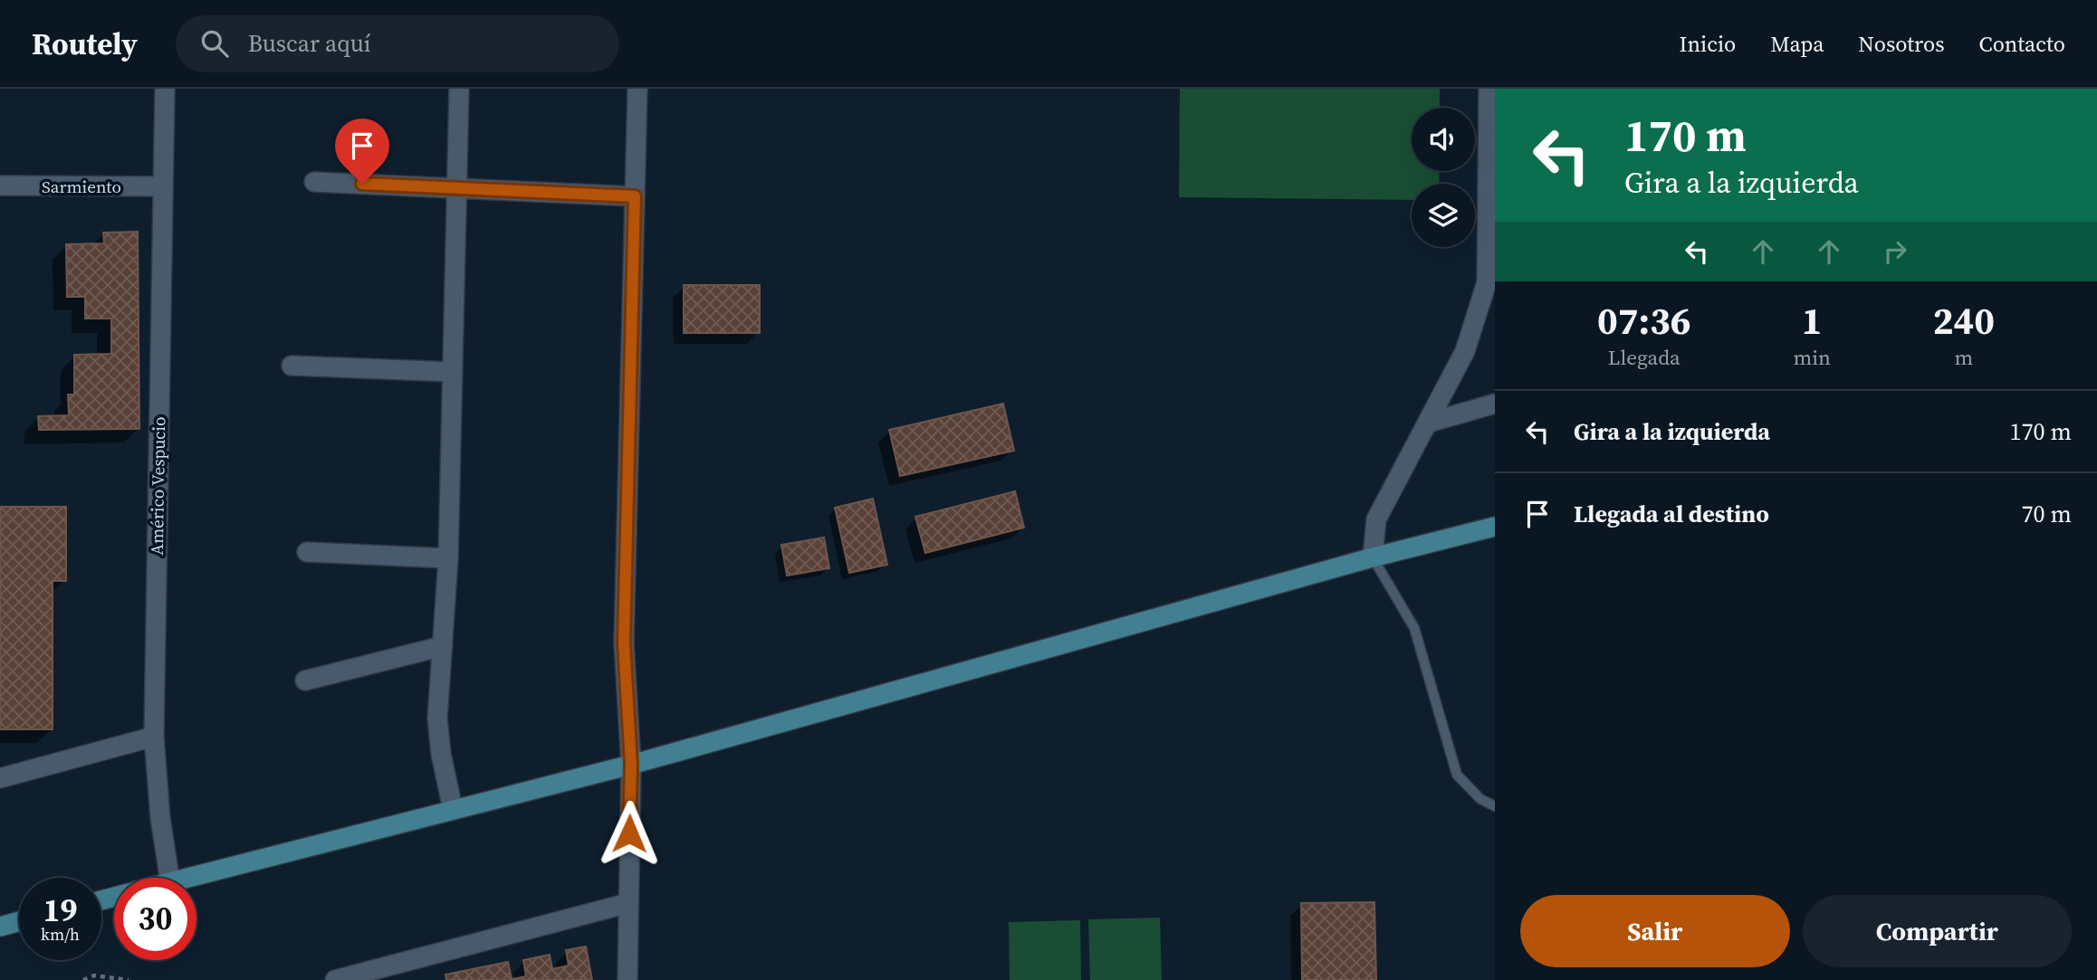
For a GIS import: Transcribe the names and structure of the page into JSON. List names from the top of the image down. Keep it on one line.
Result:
{"streets":{"street":["Sarmiento","Américo Vespucio"]},"crossings":[["Sarmiento","Américo Vespucio"]],"page":{"header":"Routely","search":"Buscar aquí","nav":["Inicio","Mapa","Nosotros","Contacto"],"turn":["170 m","Gira a la izquierda"],"eta":["07:36","Llegada","1","min","240","m"],"list":[{"name":"Gira a la izquierda","value":"170 m"},{"name":"Llegada al destino","value":"70 m"}],"speed":"19 km/h","limit":"30","buttons":["Salir","Compartir"]}}
